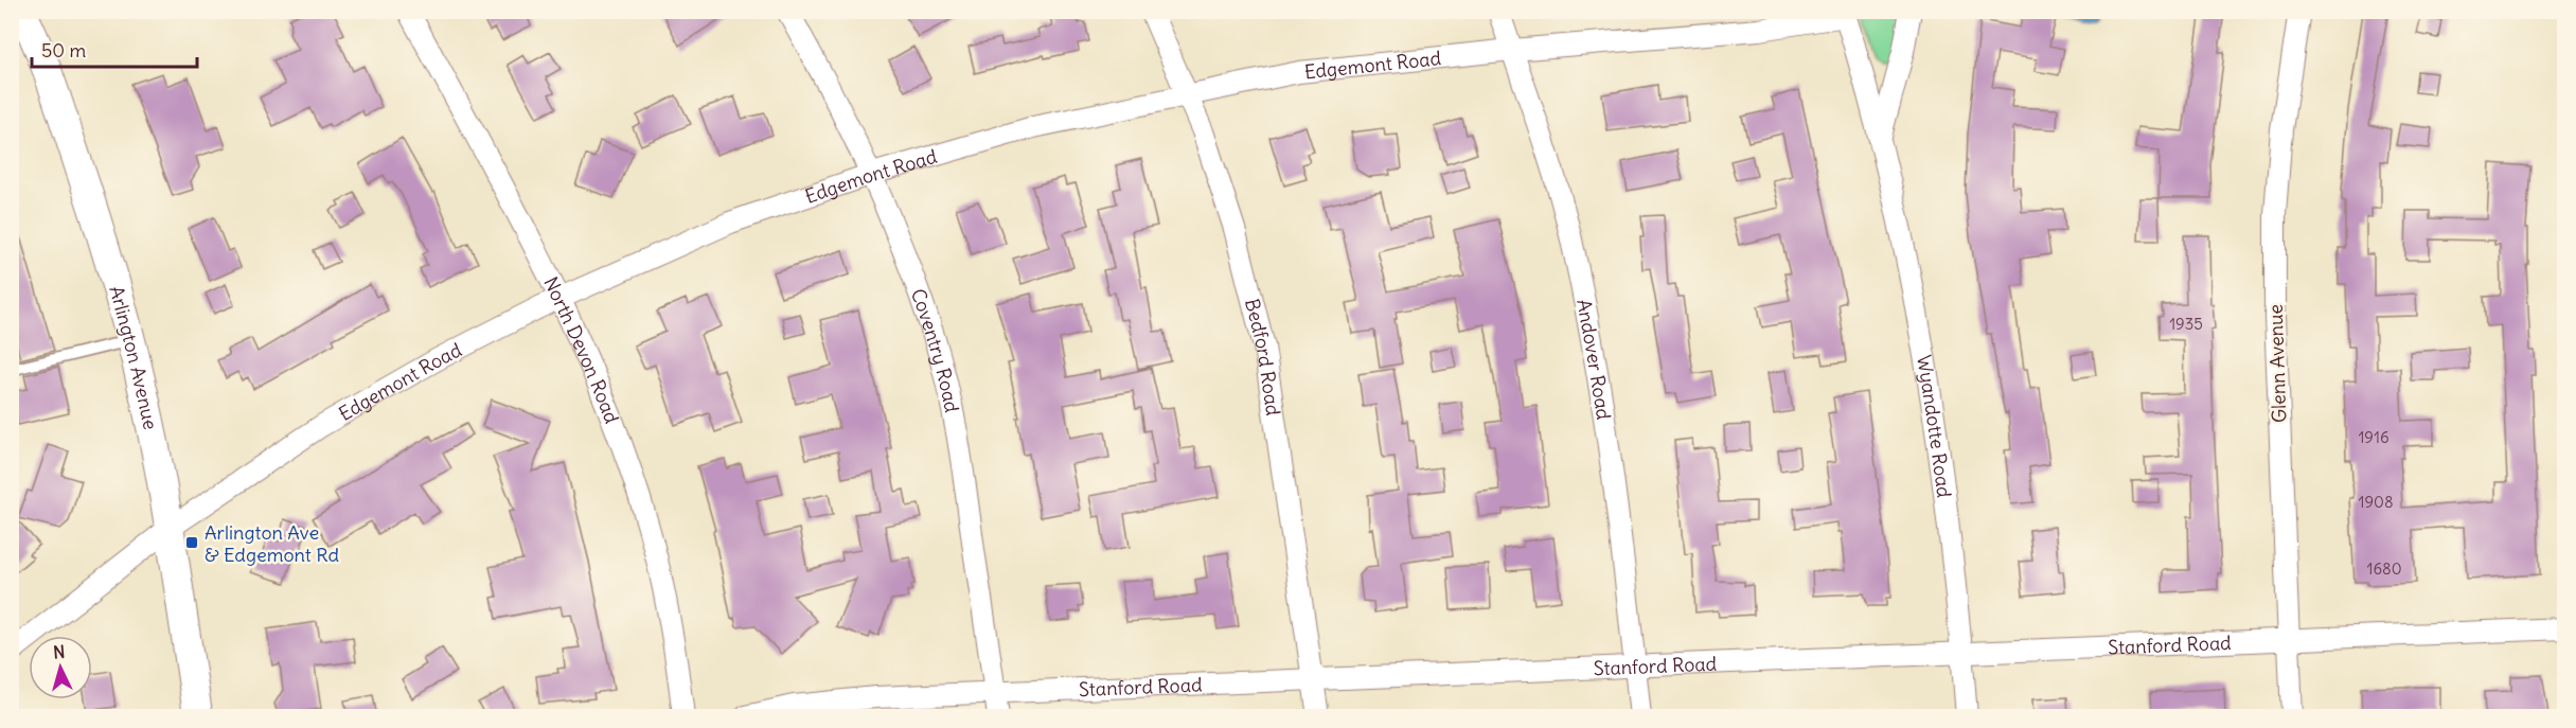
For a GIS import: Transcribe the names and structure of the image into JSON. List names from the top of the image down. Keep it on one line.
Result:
{"streets":{"street":["Edgemont Road","Coventry Road","North Devon Road","Bedford Road","Arlington Avenue","Andover Road","Glenn Avenue","Wyandotte Road","Stanford Road"]},"crossings":[["Edgemont Road","Coventry Road"],["Edgemont Road","North Devon Road"],["Edgemont Road","Bedford Road"],["Edgemont Road","Arlington Avenue"],["Edgemont Road","Andover Road"],["Edgemont Road","Wyandotte Road"],["Coventry Road","Stanford Road"],["Bedford Road","Stanford Road"],["Andover Road","Stanford Road"],["Glenn Avenue","Stanford Road"],["Wyandotte Road","Stanford Road"]],"places":{"transit":["Arlington Ave & Edgemont Rd"]},"house_numbers":["1935","1916","1908","1680"],"scale_bar":"50 m","north":"top"}
